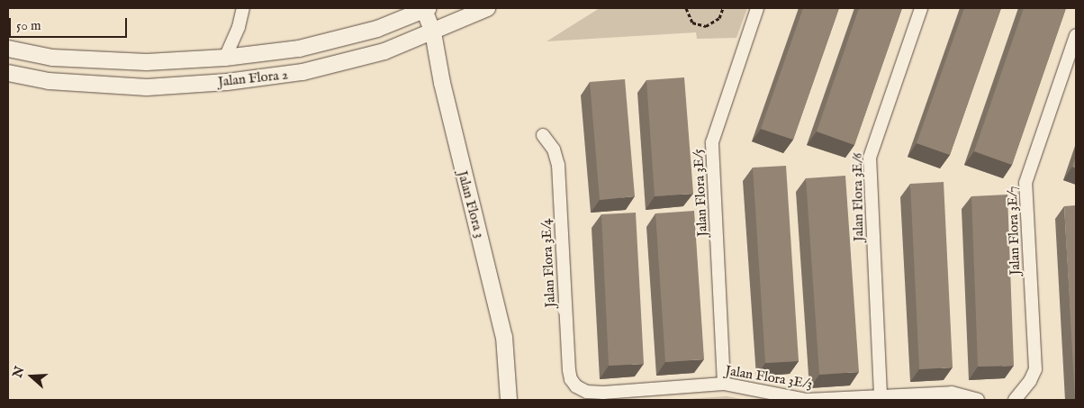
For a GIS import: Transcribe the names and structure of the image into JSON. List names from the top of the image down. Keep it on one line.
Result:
{"streets":{"street":["Jalan Flora 2","Jalan Flora 3E/5","Jalan Flora 3E/6","Jalan Flora 3","Jalan Flora 3E/7","Jalan Flora 3E/4","Jalan Flora 3E/3"]},"crossings":[["Jalan Flora 2","Jalan Flora 3"],["Jalan Flora 3E/5","Jalan Flora 3E/3"],["Jalan Flora 3E/6","Jalan Flora 3E/3"],["Jalan Flora 3E/4","Jalan Flora 3E/3"]],"scale_bar":"50 m","north":"left"}
